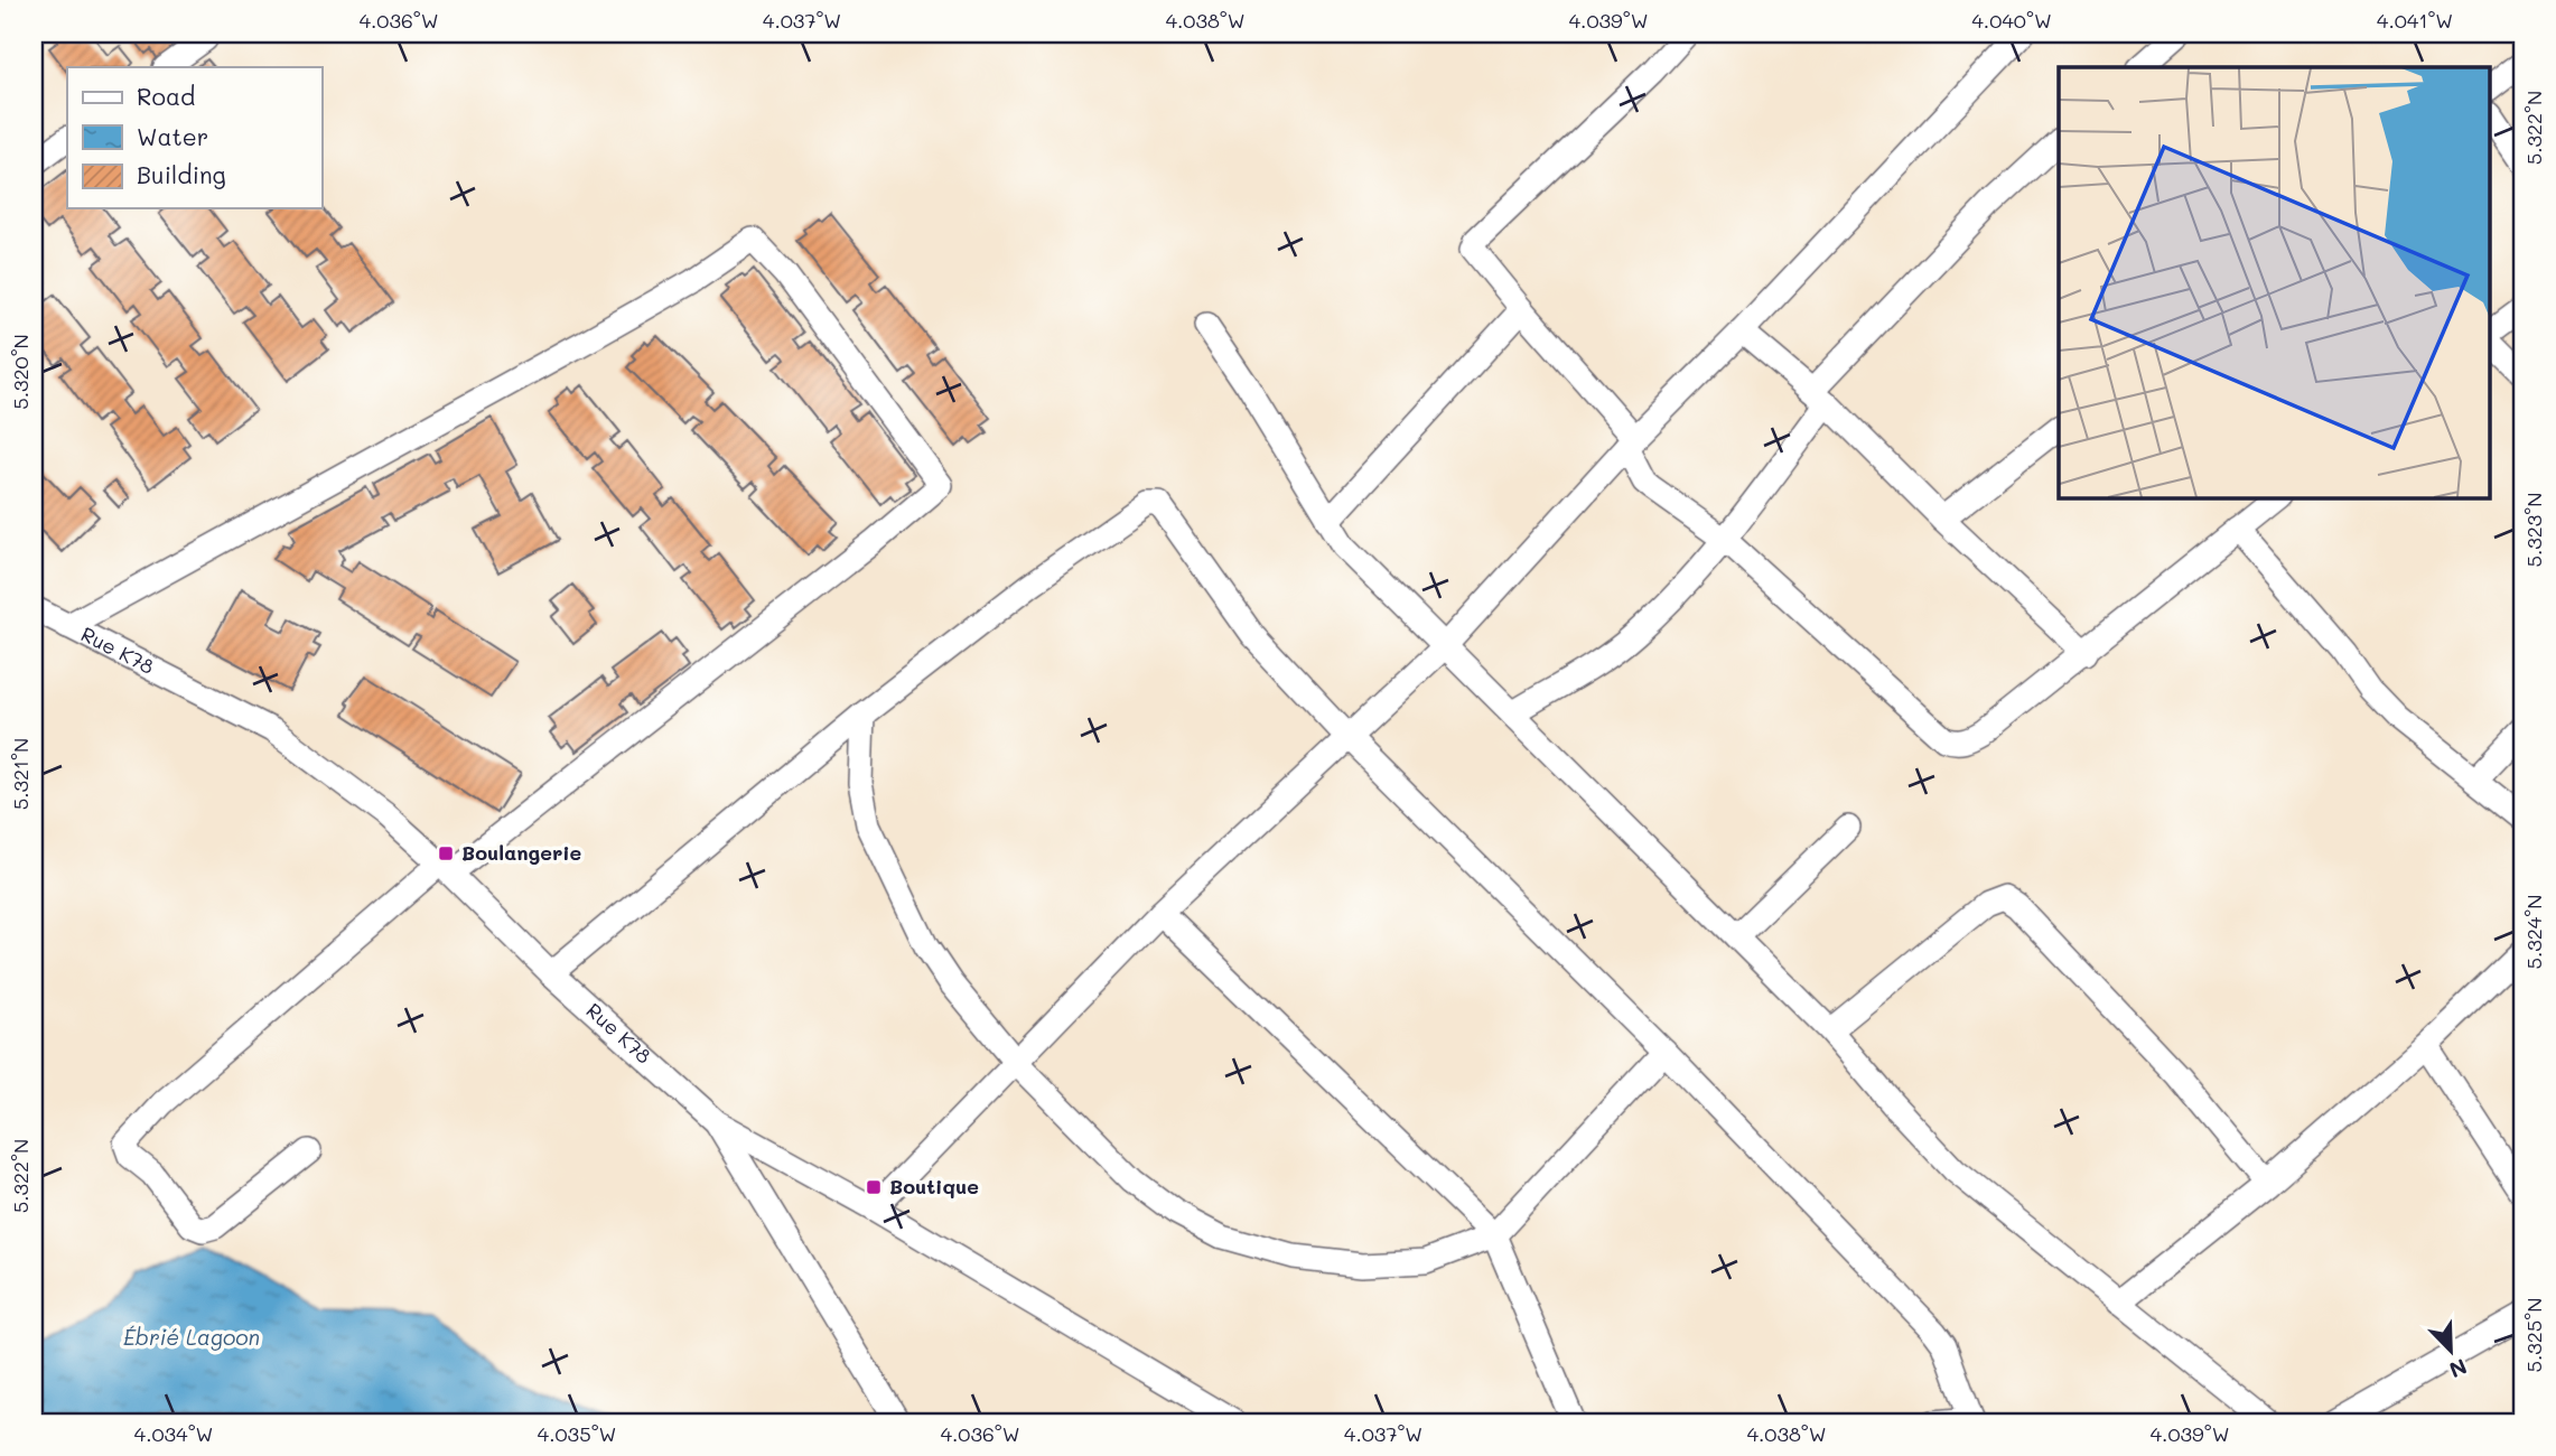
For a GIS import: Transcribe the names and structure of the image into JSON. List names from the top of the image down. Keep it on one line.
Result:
{"streets":{"street":["Rue K78"]},"water":["Ébrié Lagoon"],"places":{"transit":["Boulangerie","Boutique"]},"legend":["Road","Water","Building"],"north":"bottom right","coordinates":["4.036°W","4.037°W","4.038°W","4.039°W","4.040°W","4.041°W","5.322°N","5.320°N","5.323°N","5.321°N","5.324°N","5.325°N","4.034°W","4.035°W"]}
